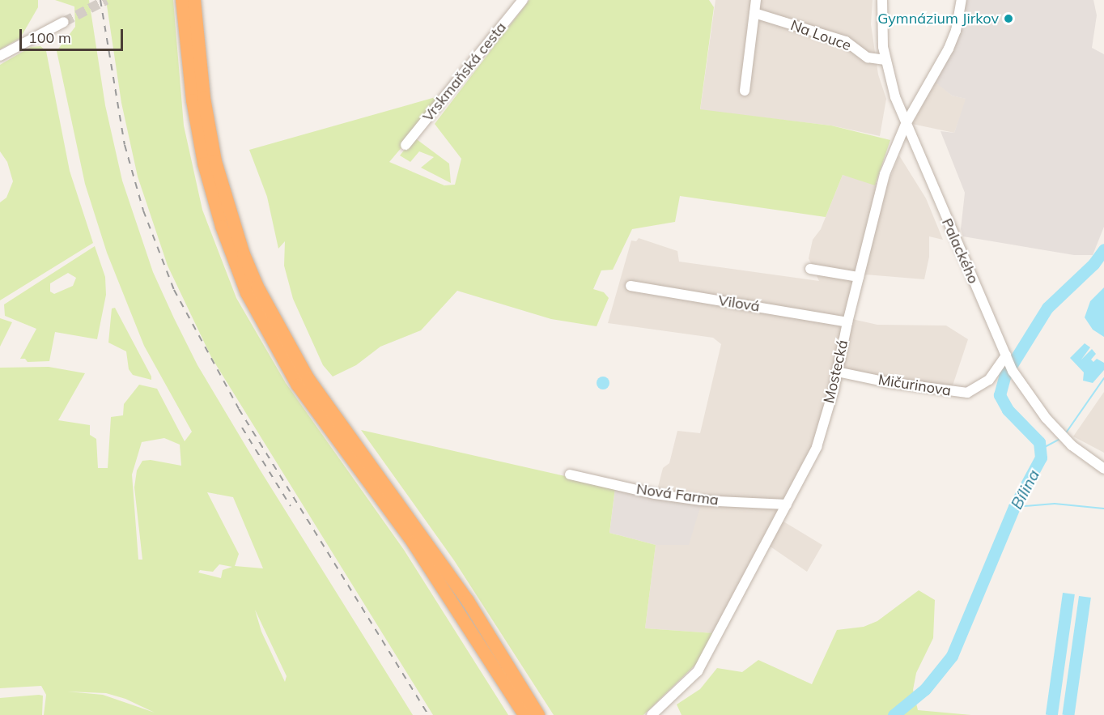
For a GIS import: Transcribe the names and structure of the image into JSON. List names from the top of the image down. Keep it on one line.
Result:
{"streets":{"street":["Na Louce","Vrskmaňská cesta","Palackého","Vilová","Mostecká","Mičurinova","Nová Farma"]},"crossings":[["Na Louce","Palackého"],["Palackého","Mostecká"],["Palackého","Mičurinova"],["Vilová","Mostecká"],["Mostecká","Mičurinova"],["Mostecká","Nová Farma"]],"water":["Bílina"],"places":["Gymnázium Jirkov"],"scale_bar":"100 m"}
